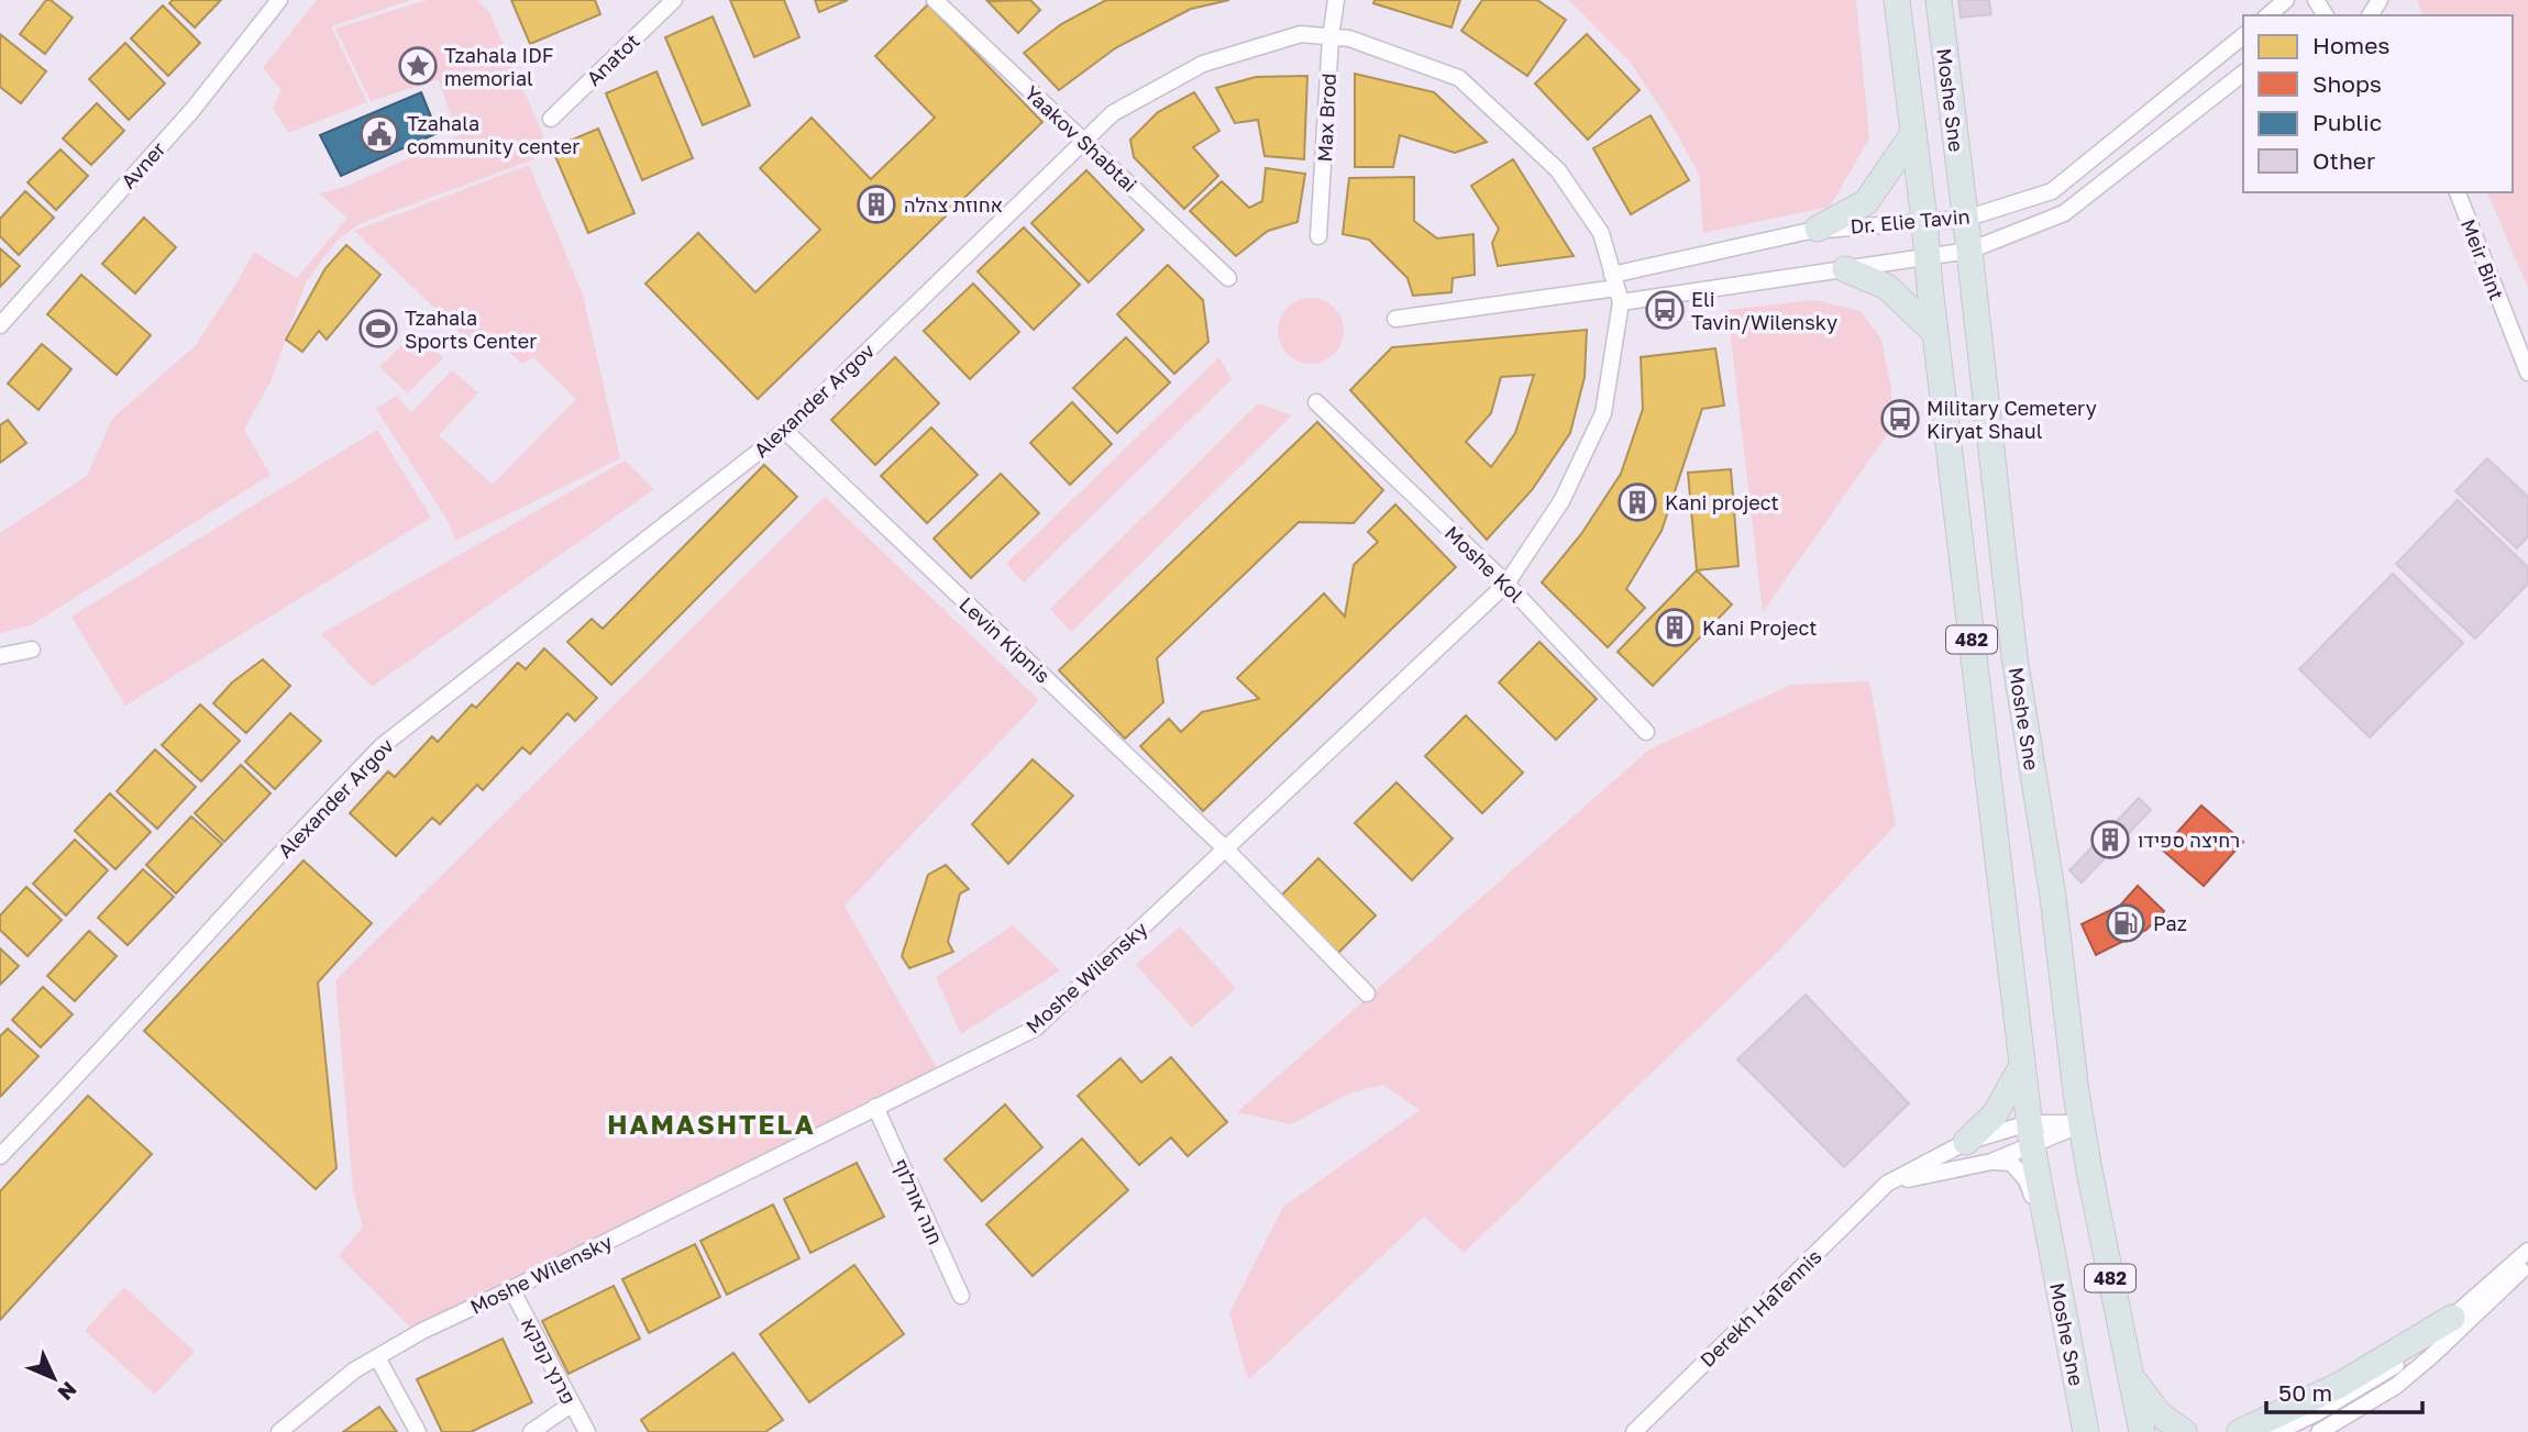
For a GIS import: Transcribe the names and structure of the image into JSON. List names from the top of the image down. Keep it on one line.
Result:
{"streets":{"main road":["Moshe Sne","482"],"street":["Anatot","Max Brod","Yaakov Shabtai","Avner","Dr. Elie Tavin","Meir Bint","Alexander Argov","Moshe Kol","Levin Kipnis","Moshe Wilensky","חנה אורלוף","Derekh HaTennis","פרנץ קפקא"]},"crossings":[["Moshe Sne","Dr. Elie Tavin"],["Moshe Sne","Derekh HaTennis"],["Max Brod","Alexander Argov"],["Yaakov Shabtai","Alexander Argov"],["Dr. Elie Tavin","Alexander Argov"],["Dr. Elie Tavin","Moshe Wilensky"],["Alexander Argov","Levin Kipnis"],["Alexander Argov","Moshe Wilensky"],["Moshe Kol","Moshe Wilensky"],["Levin Kipnis","Moshe Wilensky"],["Moshe Wilensky","חנה אורלוף"],["Moshe Wilensky","פרנץ קפקא"]],"districts":["HAMASHTELA"],"places":{"place":["Tzahala IDF memorial"],"public building":["Tzahala community center"],"building":["אחוזת צהלה","Kani project","Kani Project","רחיצה ספידו"],"bus stop":["Eli Tavin/Wilensky","Military Cemetery Kiryat Shaul"],"sports":["Tzahala Sports Center"],"fuel station":["Paz"]},"legend":["Homes","Shops","Public","Other"],"scale_bar":"50 m","north":"bottom right"}
